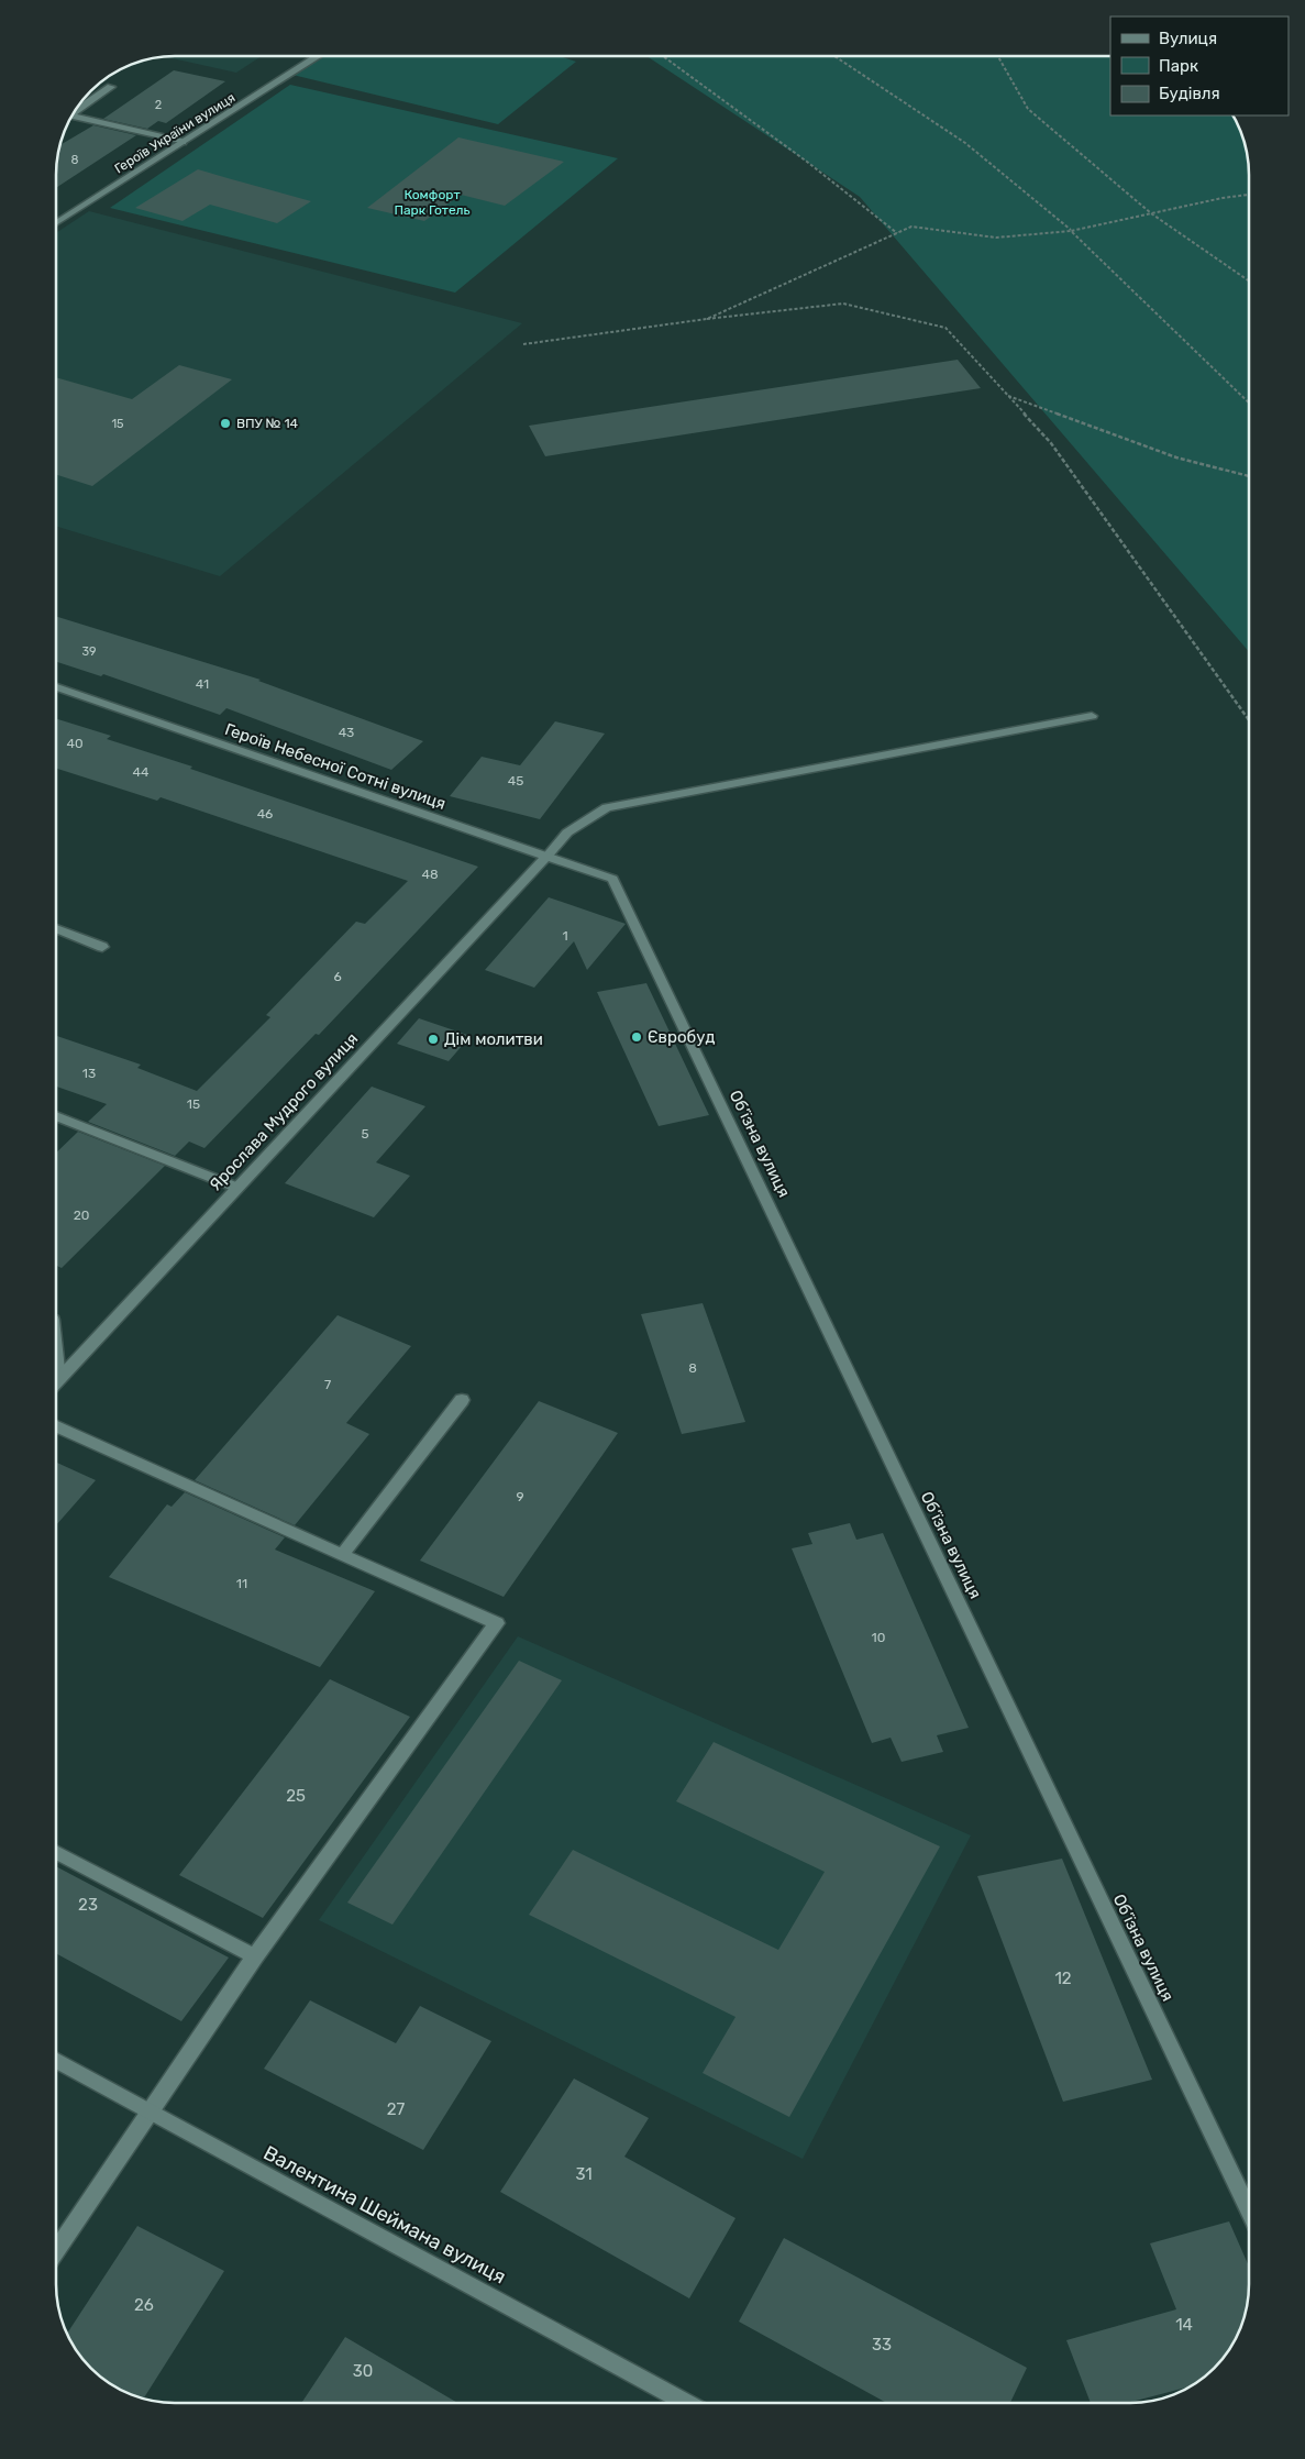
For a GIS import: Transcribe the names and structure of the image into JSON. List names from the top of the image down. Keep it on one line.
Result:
{"streets":{"street":["Героїв України вулиця","Героїв Небесної Сотні вулиця","Ярослава Мудрого вулиця","Об’їзна вулиця","Валентина Шеймана вулиця"]},"crossings":[["Героїв Небесної Сотні вулиця","Ярослава Мудрого вулиця"],["Героїв Небесної Сотні вулиця","Об’їзна вулиця"]],"parks":["Комфорт Парк Готель"],"places":["ВПУ № 14","Євробуд","Дім молитви"],"house_numbers":["2","8","15","39","41","43","40","44","45","46","48","1","6","13","15","5","20","8","7","9","11","10","25","23","12","27","31","26","14","33","30"],"legend":["Вулиця","Парк","Будівля"]}
